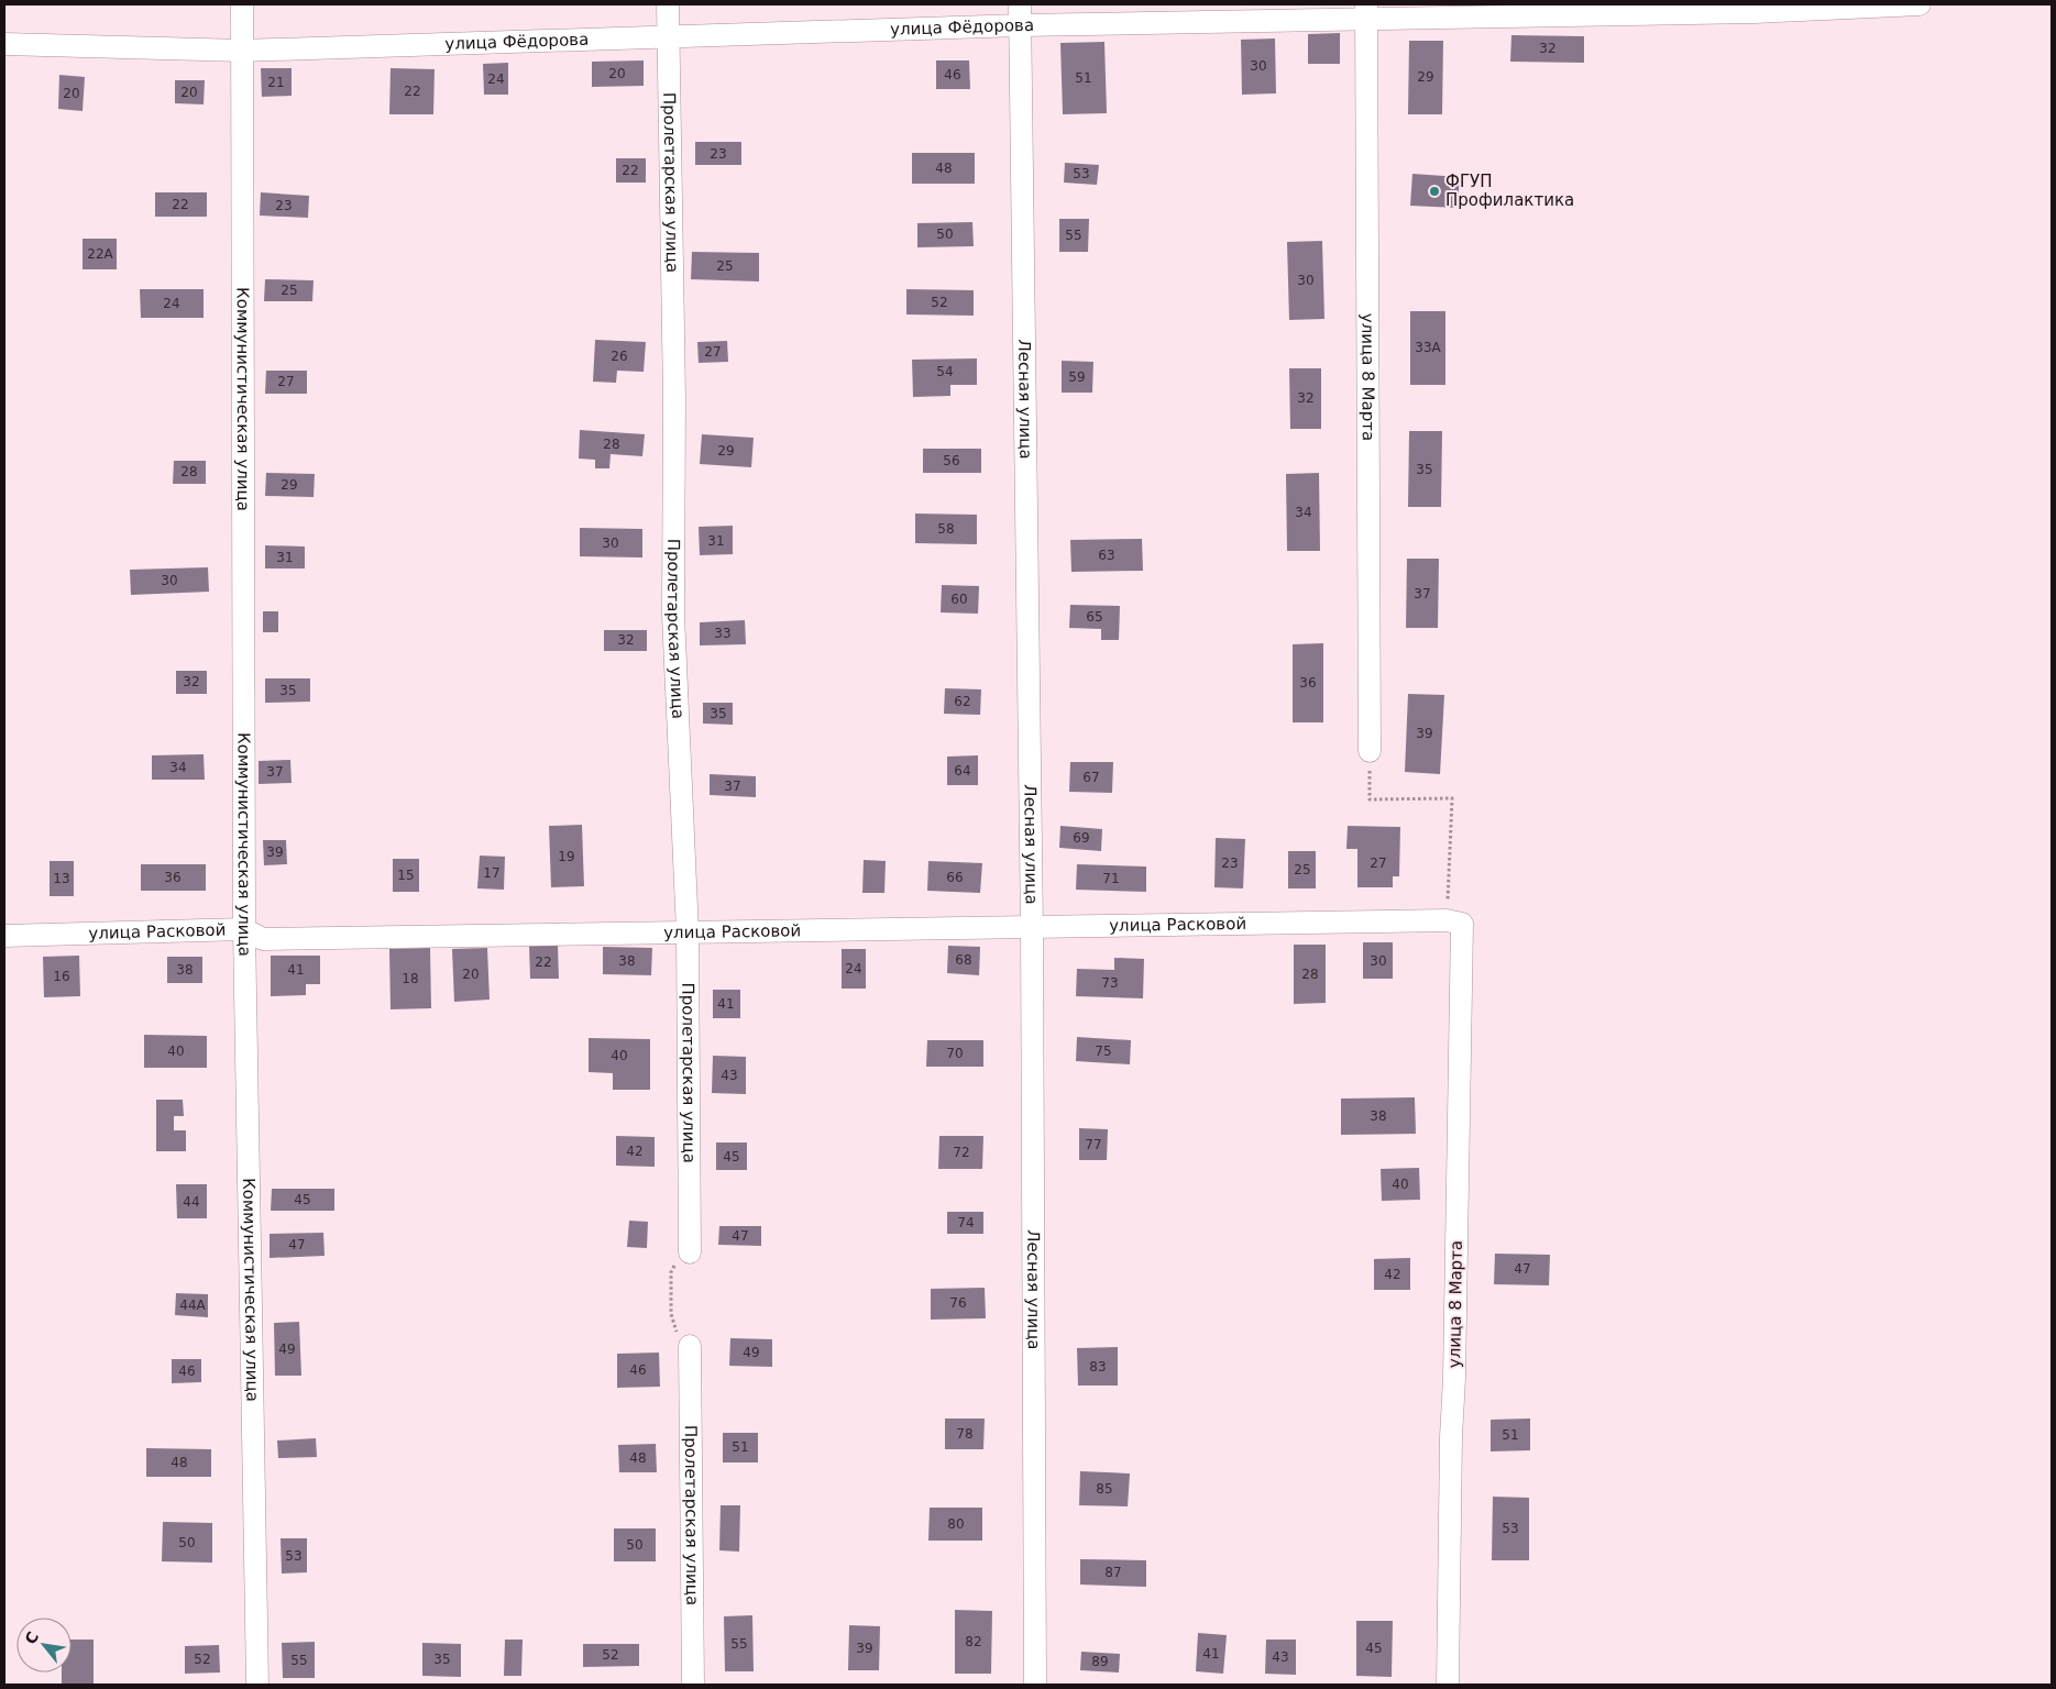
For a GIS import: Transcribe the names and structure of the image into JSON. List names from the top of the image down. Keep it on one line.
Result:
{"streets":{"street":["улица Фёдорова","Пролетарская улица","улица 8 Марта","Коммунистическая улица","Лесная улица","улица Расковой"]},"crossings":[["улица Фёдорова","Пролетарская улица"],["улица Фёдорова","улица 8 Марта"],["улица Фёдорова","Коммунистическая улица"],["улица Фёдорова","Лесная улица"],["Пролетарская улица","улица Расковой"],["улица 8 Марта","улица Расковой"],["Коммунистическая улица","улица Расковой"],["Лесная улица","улица Расковой"]],"places":["ФГУП Профилактика"],"house_numbers":["32","30","20","46","29","51","24","21","22","20","20","23","48","22","53","22","23","50","55","22А","25","30","25","52","24","33А","27","26","54","59","27","32","28","29","56","35","28","29","34","58","31","30","63","31","30","37","60","65","33","32","32","36","35","62","35","39","34","64","37","67","37","69","39","19","23","27","25","17","15","36","66","13","71","68","38","30","22","24","38","41","20","28","16","18","73","41","40","75","70","40","43","38","77","42","72","45","40","45","44","74","47","47","47","42","76","44А","49","49","83","46","46","78","51","51","48","48","85","80","53","50","50","53","87","82","55","39","45","41","52","43","52","35","55","89"],"north":"top left"}
